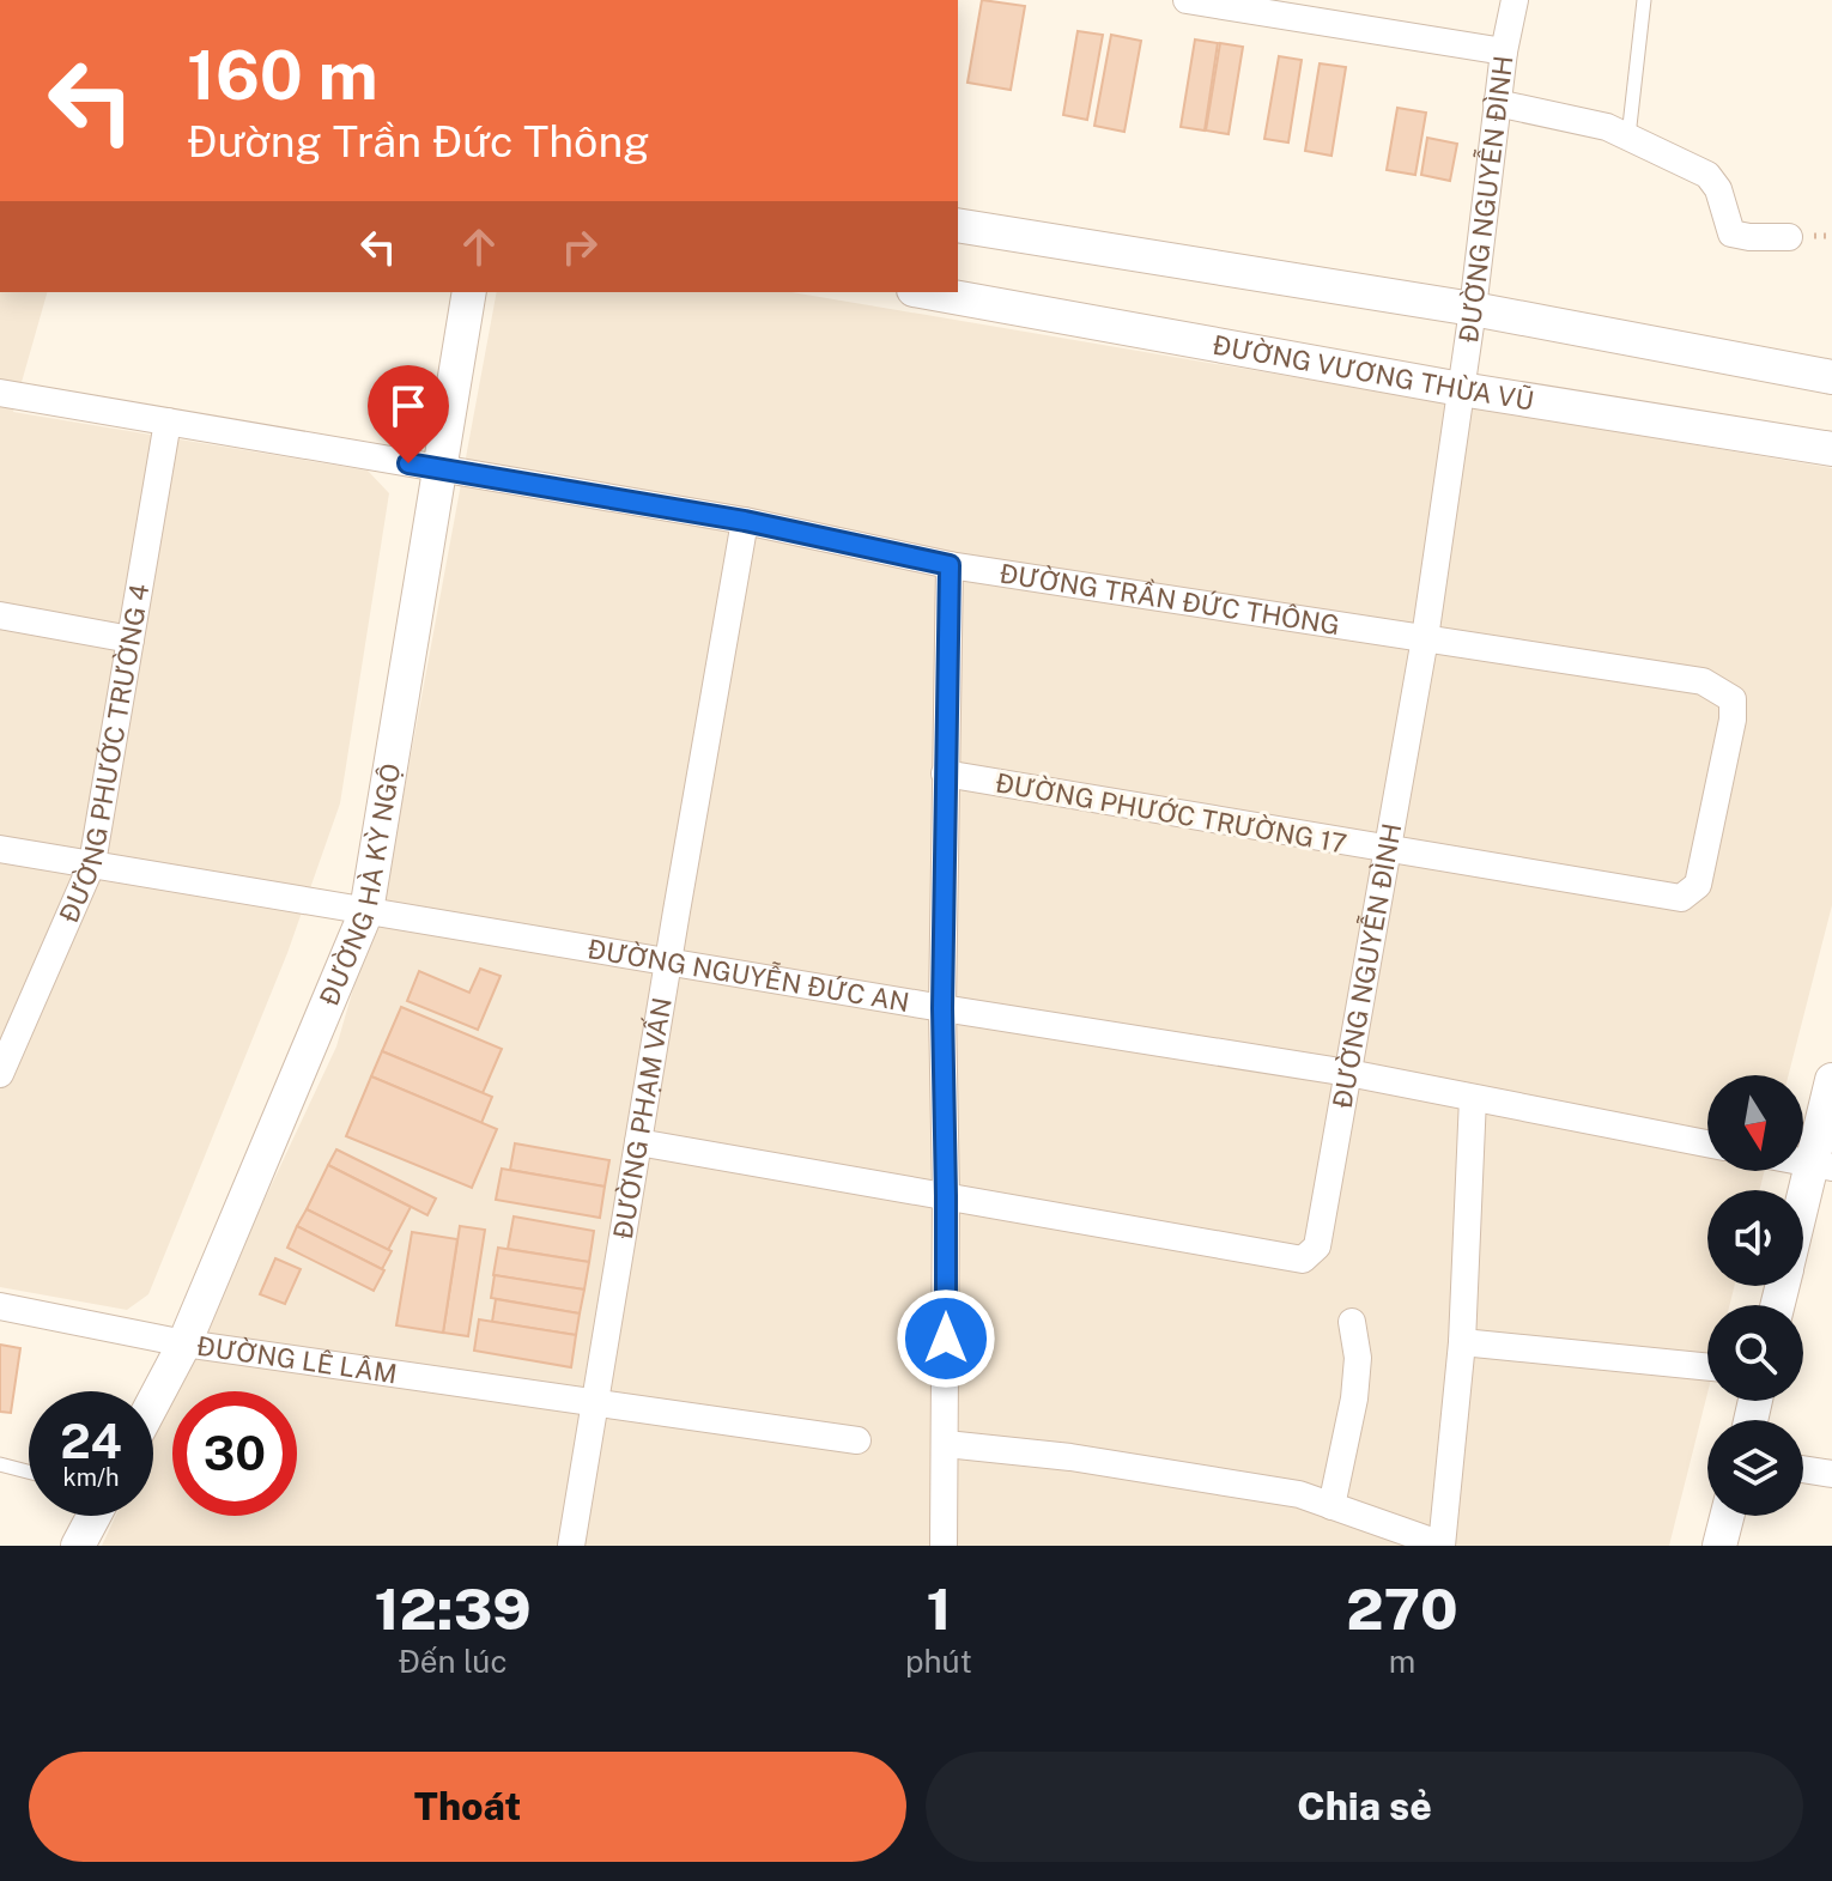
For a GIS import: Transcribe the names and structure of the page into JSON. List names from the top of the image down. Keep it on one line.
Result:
{"streets":{"street":["ĐƯỜNG NGUYỄN ĐÌNH","ĐƯỜNG VƯƠNG THỪA VŨ","ĐƯỜNG TRẦN ĐỨC THÔNG","ĐƯỜNG PHƯỚC TRƯỜNG 4","ĐƯỜNG PHƯỚC TRƯỜNG 17","ĐƯỜNG HÀ KỲ NGỘ","ĐƯỜNG NGUYỄN ĐỨC AN","ĐƯỜNG PHẠM VẤN","ĐƯỜNG LÊ LÂM"]},"crossings":[["ĐƯỜNG NGUYỄN ĐÌNH","ĐƯỜNG VƯƠNG THỪA VŨ"],["ĐƯỜNG NGUYỄN ĐÌNH","ĐƯỜNG TRẦN ĐỨC THÔNG"],["ĐƯỜNG NGUYỄN ĐÌNH","ĐƯỜNG PHƯỚC TRƯỜNG 17"],["ĐƯỜNG NGUYỄN ĐÌNH","ĐƯỜNG NGUYỄN ĐỨC AN"],["ĐƯỜNG NGUYỄN ĐÌNH","ĐƯỜNG PHẠM VẤN"],["ĐƯỜNG TRẦN ĐỨC THÔNG","ĐƯỜNG PHƯỚC TRƯỜNG 4"],["ĐƯỜNG TRẦN ĐỨC THÔNG","ĐƯỜNG PHƯỚC TRƯỜNG 17"],["ĐƯỜNG TRẦN ĐỨC THÔNG","ĐƯỜNG HÀ KỲ NGỘ"],["ĐƯỜNG TRẦN ĐỨC THÔNG","ĐƯỜNG PHẠM VẤN"],["ĐƯỜNG PHƯỚC TRƯỜNG 4","ĐƯỜNG NGUYỄN ĐỨC AN"],["ĐƯỜNG HÀ KỲ NGỘ","ĐƯỜNG NGUYỄN ĐỨC AN"],["ĐƯỜNG HÀ KỲ NGỘ","ĐƯỜNG LÊ LÂM"],["ĐƯỜNG NGUYỄN ĐỨC AN","ĐƯỜNG PHẠM VẤN"],["ĐƯỜNG PHẠM VẤN","ĐƯỜNG LÊ LÂM"]],"north":"bottom","page":{"turn":["160 m","Đường Trần Đức Thông"],"speed":"24 km/h","limit":"30","eta":["12:39","Đến lúc","1","phút","270","m"],"buttons":["Thoát","Chia sẻ"]}}
